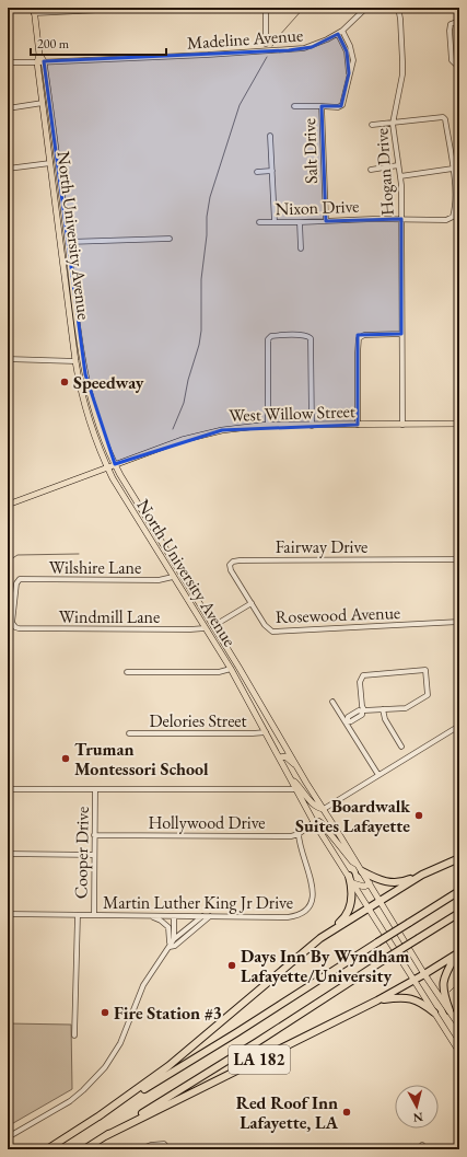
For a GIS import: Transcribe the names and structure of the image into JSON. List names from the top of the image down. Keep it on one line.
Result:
{"streets":{"highway":["LA 182"],"main road":["North University Avenue","West Willow Street"],"street":["Madeline Avenue","Salt Drive","Hogan Drive","Nixon Drive","Fairway Drive","Wilshire Lane","Rosewood Avenue","Windmill Lane","Delories Street","Hollywood Drive","Cooper Drive","Martin Luther King Jr Drive"]},"crossings":[["Madeline Avenue","North University Avenue"],["Salt Drive","Nixon Drive"],["Hogan Drive","Nixon Drive"],["Hogan Drive","West Willow Street"],["North University Avenue","West Willow Street"],["North University Avenue","Wilshire Lane"],["North University Avenue","Rosewood Avenue"],["North University Avenue","Windmill Lane"],["North University Avenue","Delories Street"],["North University Avenue","LA 182"],["Fairway Drive","Rosewood Avenue"],["Wilshire Lane","Windmill Lane"],["Hollywood Drive","Cooper Drive"],["Hollywood Drive","Martin Luther King Jr Drive"],["Cooper Drive","Martin Luther King Jr Drive"]],"places":["Speedway","Truman Montessori School","Boardwalk Suites Lafayette","Days Inn By Wyndham Lafayette/University","Fire Station #3","Red Roof Inn Lafayette, LA"],"scale_bar":"200 m","north":"bottom"}
